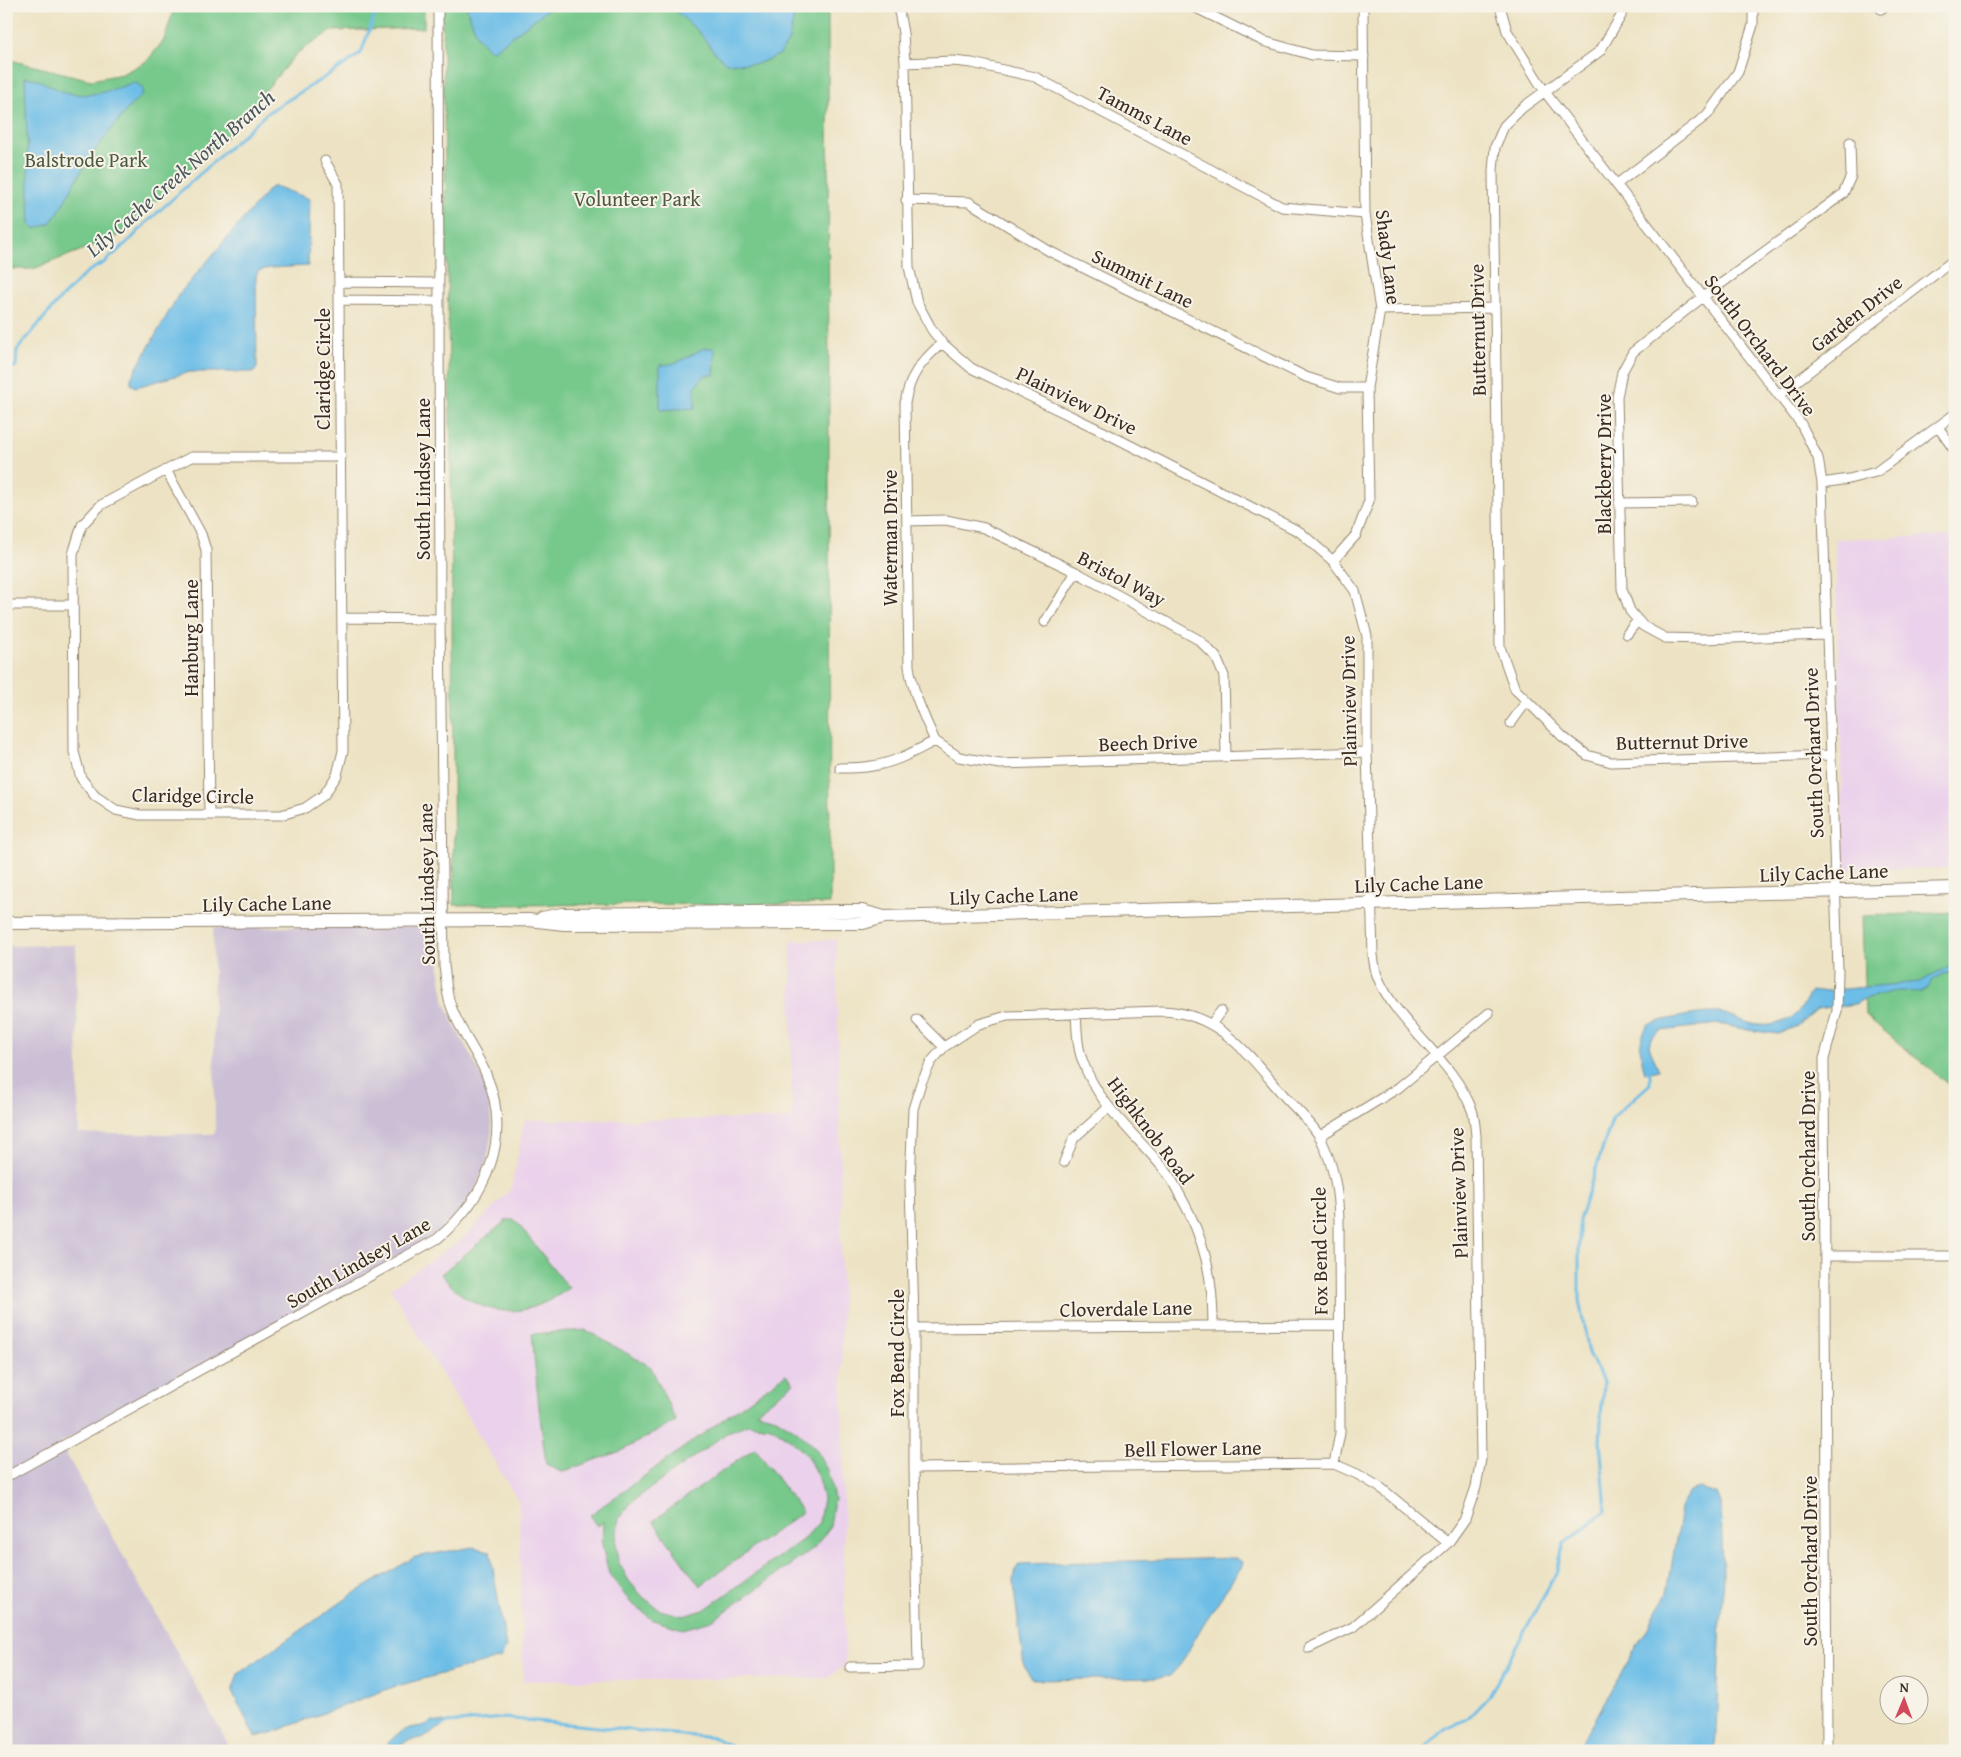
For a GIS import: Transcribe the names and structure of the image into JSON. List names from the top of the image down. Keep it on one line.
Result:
{"streets":{"street":["Tamms Lane","Shady Lane","Summit Lane","Garden Drive","Butternut Drive","South Orchard Drive","Claridge Circle","Plainview Drive","Blackberry Drive","South Lindsey Lane","Waterman Drive","Bristol Way","Hanburg Lane","Beech Drive","Lily Cache Lane","Highknob Road","Fox Bend Circle","Cloverdale Lane","Bell Flower Lane"]},"crossings":[["Tamms Lane","Shady Lane"],["Tamms Lane","Plainview Drive"],["Shady Lane","Summit Lane"],["Shady Lane","Plainview Drive"],["Summit Lane","Plainview Drive"],["Garden Drive","South Orchard Drive"],["Butternut Drive","South Orchard Drive"],["South Orchard Drive","Blackberry Drive"],["South Orchard Drive","Lily Cache Lane"],["Claridge Circle","Hanburg Lane"],["Plainview Drive","Waterman Drive"],["Plainview Drive","Beech Drive"],["Plainview Drive","Lily Cache Lane"],["Plainview Drive","Bell Flower Lane"],["South Lindsey Lane","Lily Cache Lane"],["Waterman Drive","Bristol Way"],["Waterman Drive","Beech Drive"],["Bristol Way","Beech Drive"],["Highknob Road","Fox Bend Circle"],["Highknob Road","Cloverdale Lane"],["Fox Bend Circle","Cloverdale Lane"],["Fox Bend Circle","Bell Flower Lane"]],"water":["Lily Cache Creek North Branch"],"parks":["Balstrode Park","Volunteer Park"],"north":"top"}
